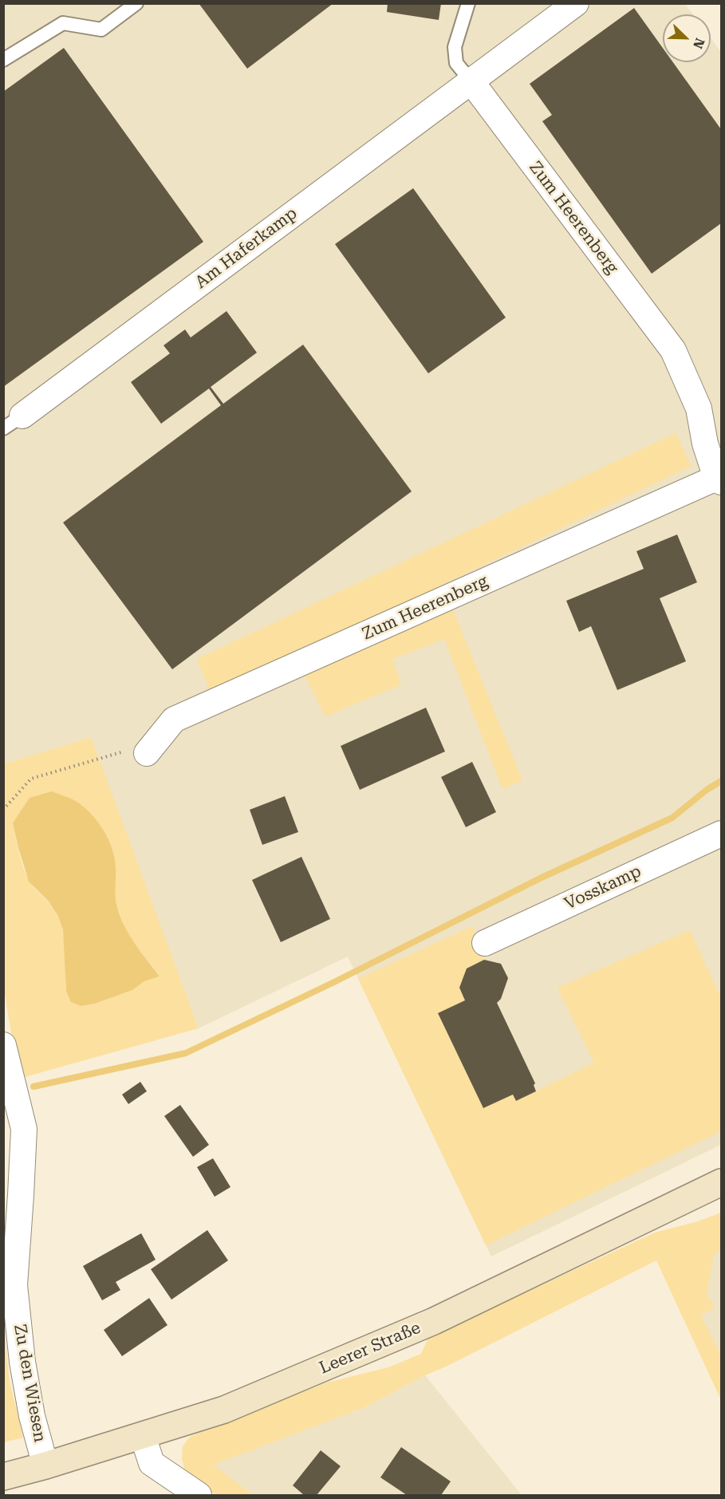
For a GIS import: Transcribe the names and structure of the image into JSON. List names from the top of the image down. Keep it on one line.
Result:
{"streets":{"main road":["Leerer Straße"],"street":["Zum Heerenberg","Am Haferkamp","Vosskamp","Zu den Wiesen"]},"crossings":[["Zum Heerenberg","Am Haferkamp"],["Leerer Straße","Zu den Wiesen"]],"north":"bottom right"}
